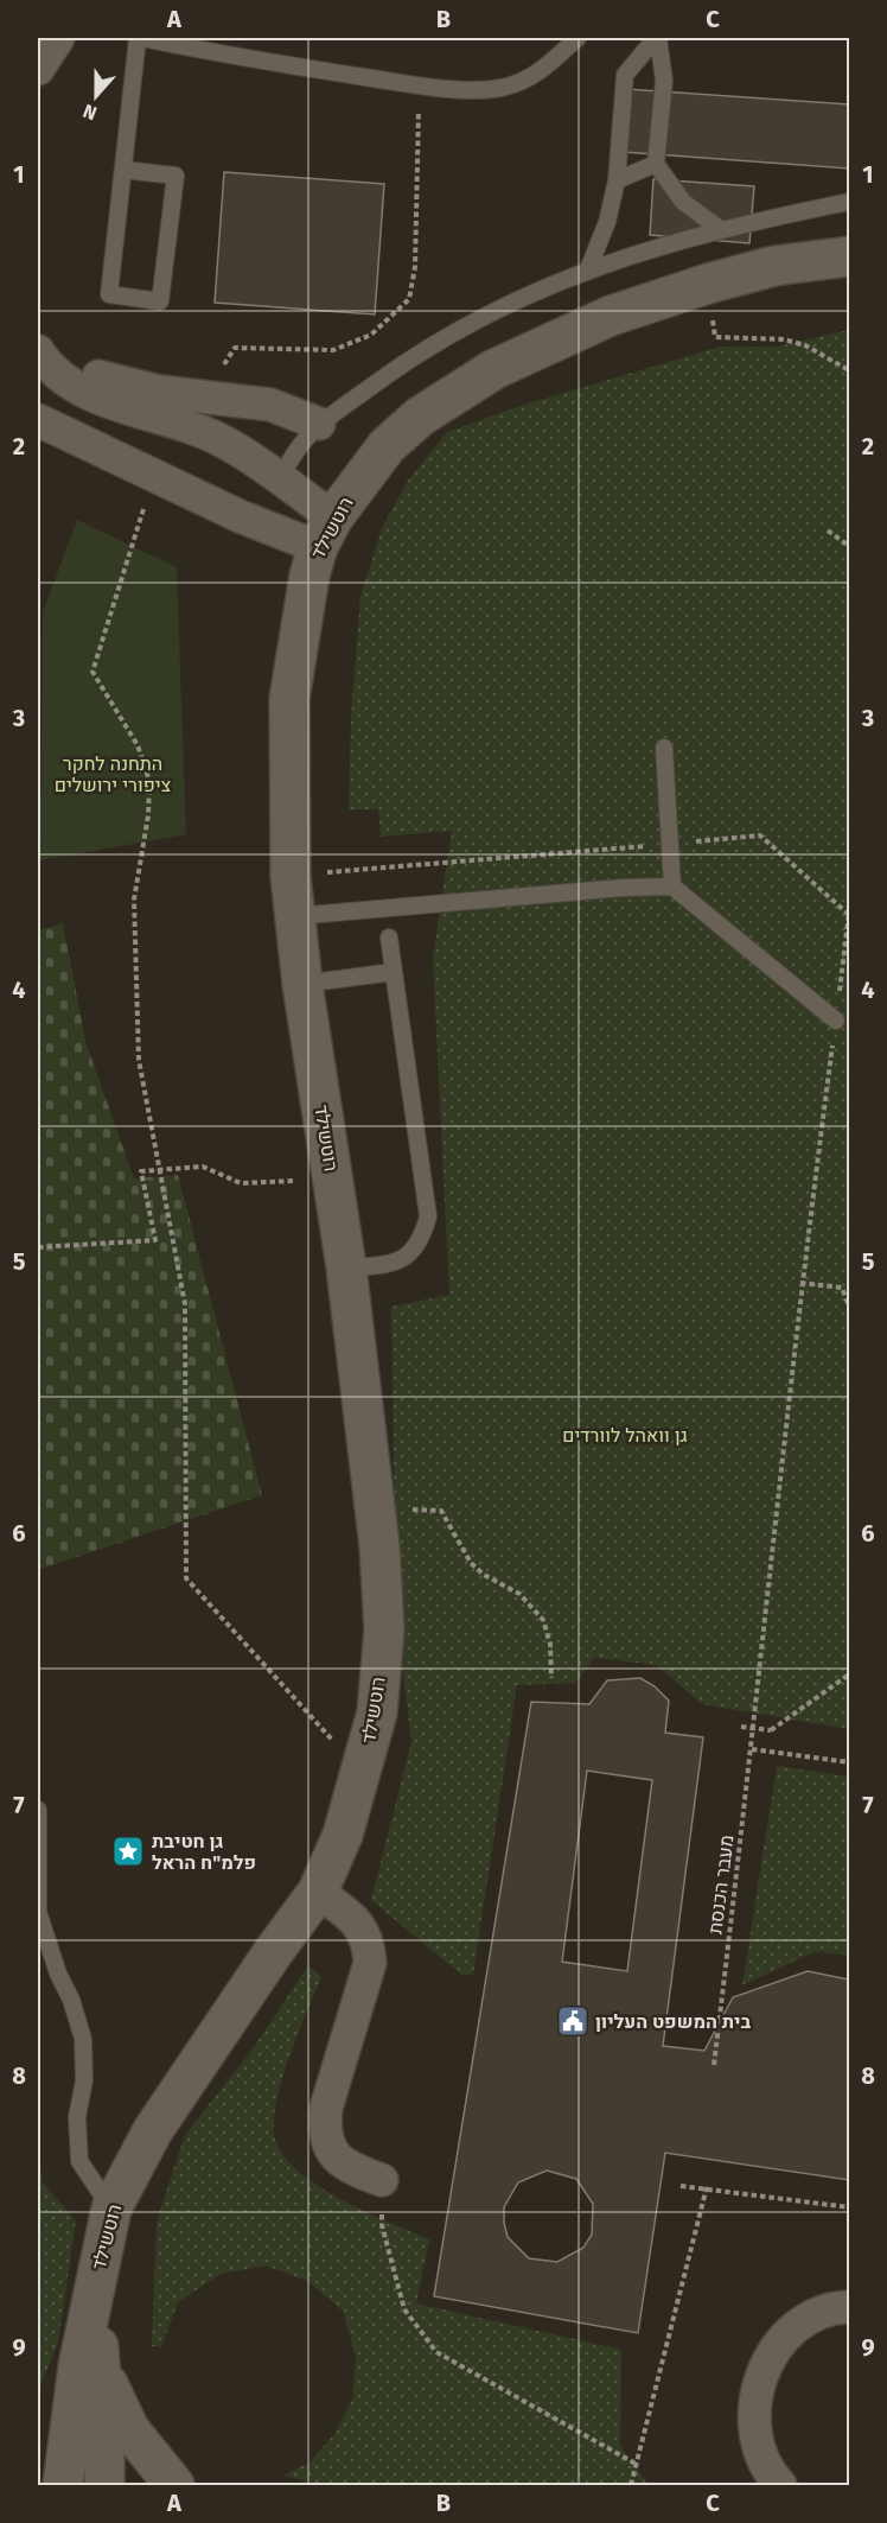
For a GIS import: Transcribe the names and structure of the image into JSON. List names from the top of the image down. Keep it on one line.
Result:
{"streets":{"street":["רוטשילד"],"path":["מעבר הכנסת"]},"parks":["התחנה לחקר ציפורי ירושלים","גן וואהל לוורדים"],"places":{"place":["גן חטיבת פלמ\"ח הראל"],"public building":["בית המשפט העליון"]},"north":"bottom","grid":{"columns":["A","B","C"],"rows":["1","2","3","4","5","6","7","8","9"]}}
